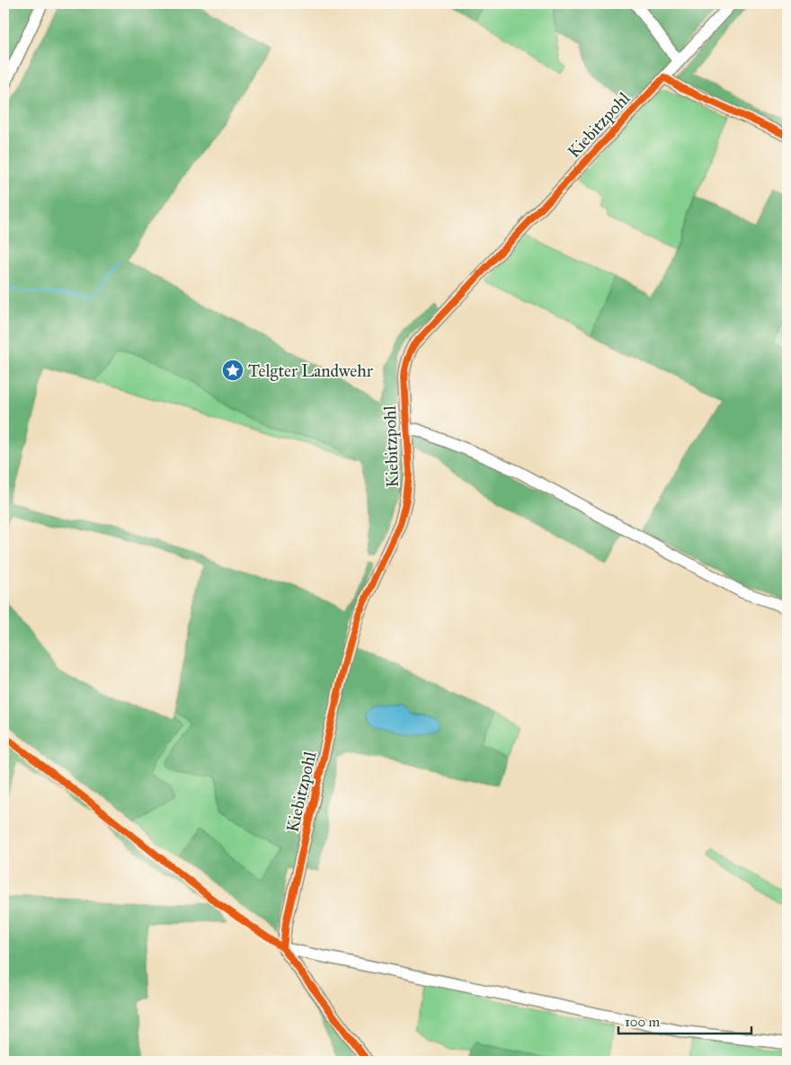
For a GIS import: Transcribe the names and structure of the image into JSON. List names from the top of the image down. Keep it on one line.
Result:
{"streets":{"street":["Kiebitzpohl"]},"places":{"place":["Telgter Landwehr"]},"scale_bar":"100 m"}
